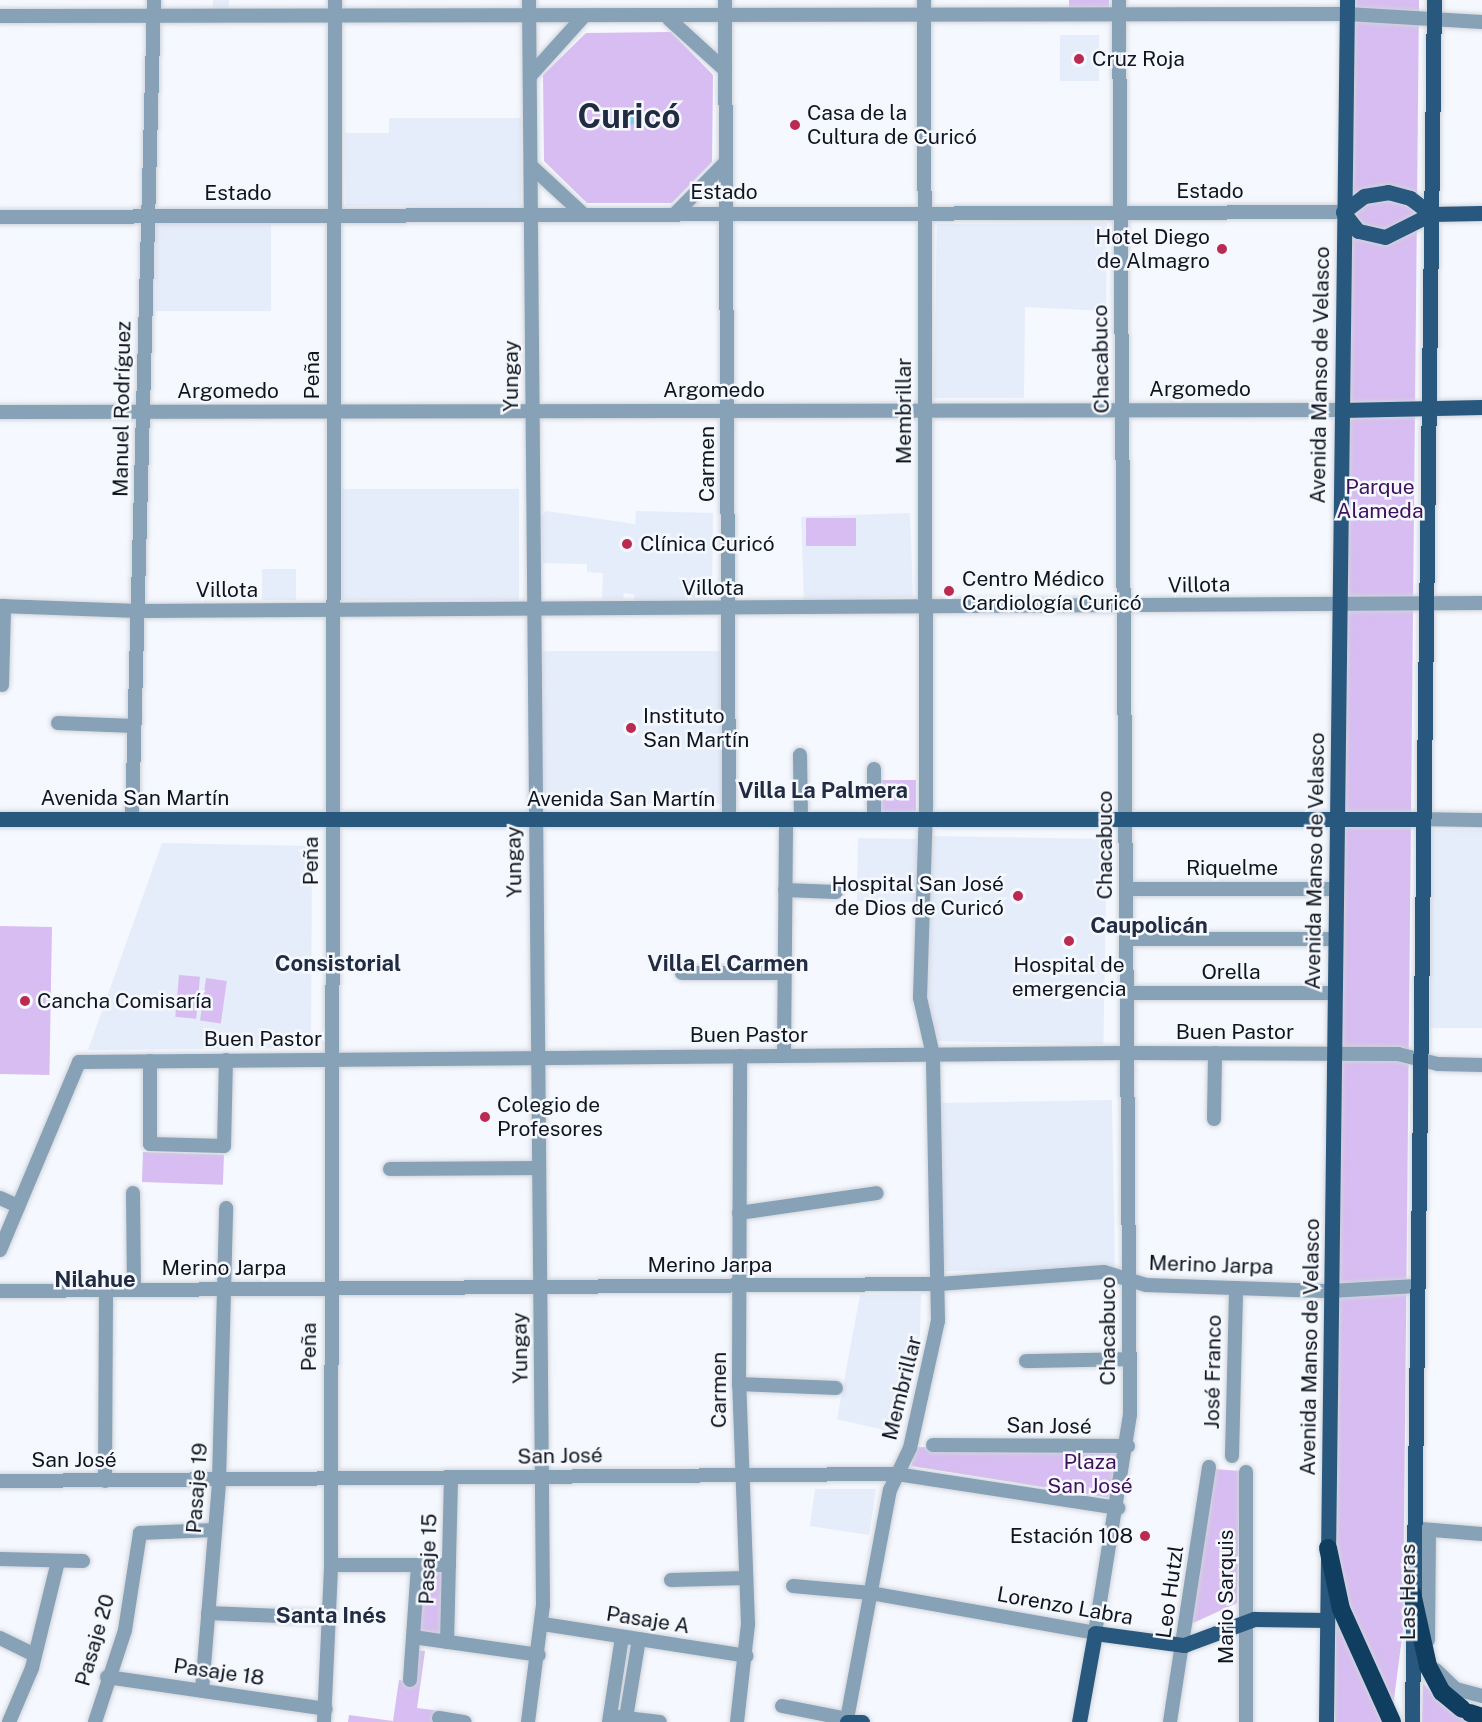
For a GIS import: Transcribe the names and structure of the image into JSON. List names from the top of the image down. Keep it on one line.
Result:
{"streets":{"main road":["Chacabuco","Avenida Manso de Velasco","Argomedo","Avenida San Martín","Lorenzo Labra"],"street":["Estado","Peña","Yungay","Manuel Rodríguez","Membrillar","Carmen","Villota","Riquelme","Orella","Buen Pastor","Merino Jarpa","José Franco","San José","Pasaje 19","Pasaje 15","Leo Hutzl","Las Heras","Mario Sarquis","Pasaje A","Pasaje 20","Pasaje 18"]},"crossings":[["Estado","Chacabuco"],["Estado","Peña"],["Estado","Avenida Manso de Velasco"],["Estado","Yungay"],["Estado","Manuel Rodríguez"],["Estado","Membrillar"],["Estado","Carmen"],["Chacabuco","Argomedo"],["Chacabuco","Villota"],["Chacabuco","Avenida San Martín"],["Chacabuco","Riquelme"],["Chacabuco","Orella"],["Chacabuco","Buen Pastor"],["Chacabuco","Merino Jarpa"],["Chacabuco","San José"],["Chacabuco","Lorenzo Labra"],["Peña","Argomedo"],["Peña","Villota"],["Peña","Avenida San Martín"],["Peña","Buen Pastor"],["Peña","Merino Jarpa"],["Peña","San José"],["Peña","Pasaje 18"],["Avenida Manso de Velasco","Argomedo"],["Avenida Manso de Velasco","Villota"],["Avenida Manso de Velasco","Avenida San Martín"],["Avenida Manso de Velasco","Riquelme"],["Avenida Manso de Velasco","Orella"],["Avenida Manso de Velasco","Buen Pastor"],["Avenida Manso de Velasco","Merino Jarpa"],["Avenida Manso de Velasco","Lorenzo Labra"],["Yungay","Argomedo"],["Yungay","Carmen"],["Yungay","Villota"],["Yungay","Avenida San Martín"],["Yungay","Buen Pastor"],["Yungay","Merino Jarpa"],["Yungay","San José"],["Yungay","Pasaje A"],["Argomedo","Manuel Rodríguez"],["Argomedo","Membrillar"],["Argomedo","Carmen"],["Manuel Rodríguez","Villota"],["Manuel Rodríguez","Avenida San Martín"],["Membrillar","Villota"],["Membrillar","Avenida San Martín"],["Membrillar","Buen Pastor"],["Membrillar","Merino Jarpa"],["Membrillar","San José"],["Membrillar","Lorenzo Labra"],["Carmen","Villota"],["Carmen","Avenida San Martín"],["Carmen","Buen Pastor"],["Carmen","Merino Jarpa"],["Carmen","San José"],["Carmen","Pasaje A"],["Merino Jarpa","José Franco"],["Merino Jarpa","Pasaje 19"],["San José","Pasaje 19"],["San José","Pasaje 15"],["Pasaje 19","Pasaje 20"],["Pasaje 19","Pasaje 18"],["Leo Hutzl","Lorenzo Labra"],["Mario Sarquis","Lorenzo Labra"],["Pasaje 20","Pasaje 18"]],"districts":["Curicó","Villa La Palmera","Caupolicán","Consistorial","Villa El Carmen","Nilahue","Santa Inés"],"parks":["Parque Alameda","Plaza San José"],"places":["Cruz Roja","Casa de la Cultura de Curicó","Hotel Diego de Almagro","Clínica Curicó","Centro Médico Cardiología Curicó","Instituto San Martín","Hospital San José de Dios de Curicó","Hospital de emergencia","Cancha Comisaría","Colegio de Profesores","Estación 108"]}
